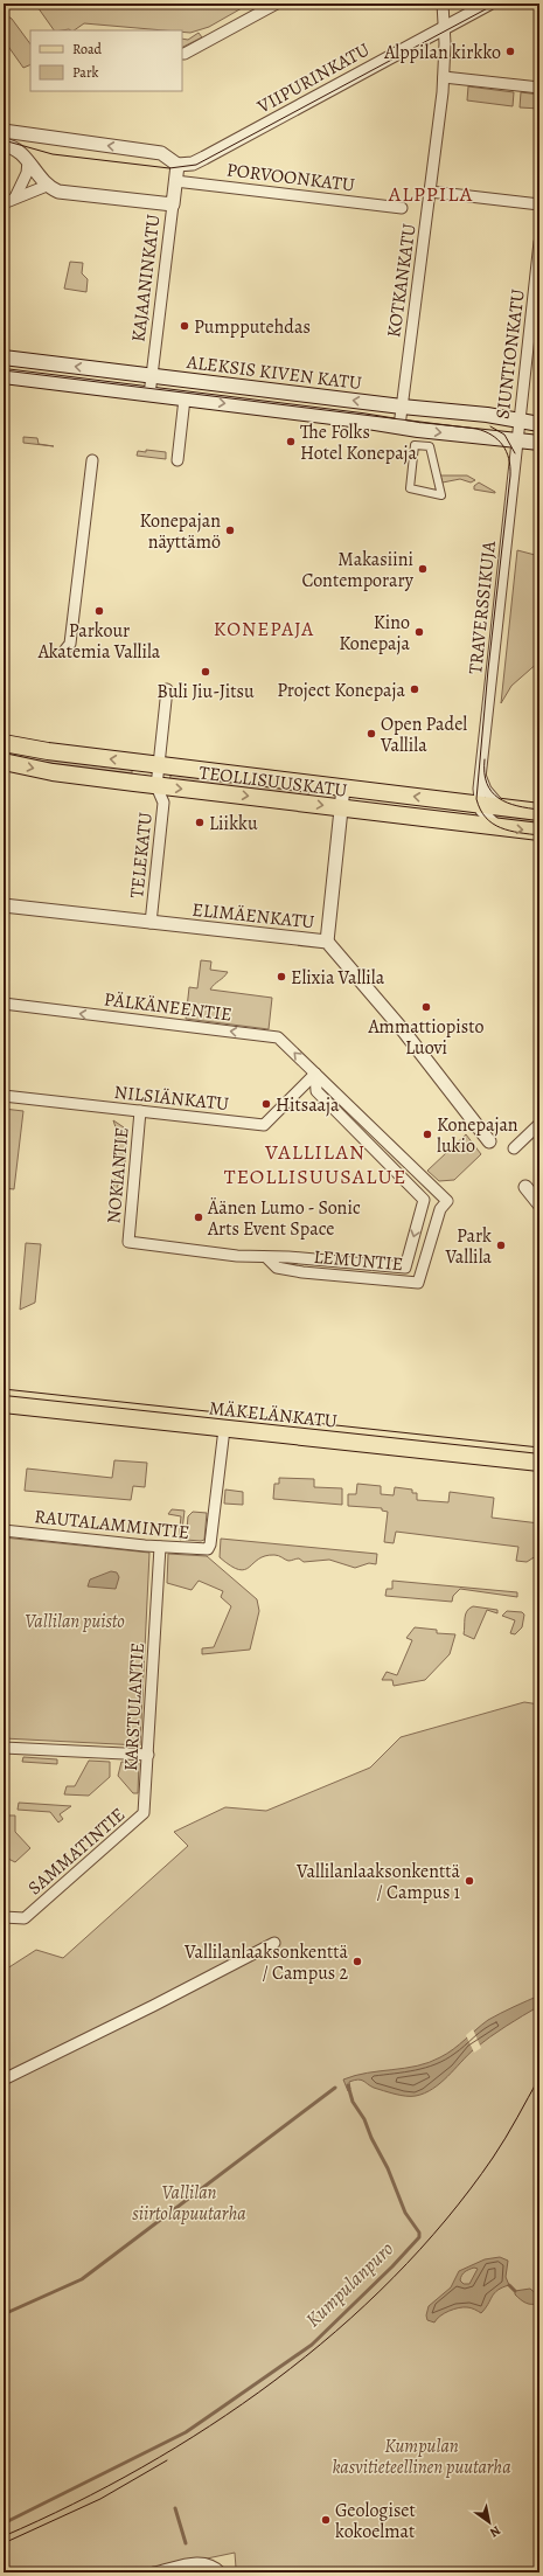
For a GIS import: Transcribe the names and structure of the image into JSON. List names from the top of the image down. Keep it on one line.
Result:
{"streets":{"main road":["ALEKSIS KIVEN KATU","TEOLLISUUSKATU","MÄKELÄNKATU"],"street":["VIIPURINKATU","PORVOONKATU","KAJAANINKATU","KOTKANKATU","SIUNTIONKATU","TRAVERSSIKUJA","TELEKATU","ELIMÄENKATU","PÄLKÄNEENTIE","NILSIÄNKATU","NOKIANTIE","LEMUNTIE","RAUTALAMMINTIE","KARSTULANTIE","SAMMATINTIE"]},"crossings":[["VIIPURINKATU","KAJAANINKATU"],["VIIPURINKATU","KOTKANKATU"],["PORVOONKATU","KAJAANINKATU"],["KAJAANINKATU","ALEKSIS KIVEN KATU"],["KOTKANKATU","ALEKSIS KIVEN KATU"],["SIUNTIONKATU","ALEKSIS KIVEN KATU"],["SIUNTIONKATU","TRAVERSSIKUJA"],["ALEKSIS KIVEN KATU","TRAVERSSIKUJA"],["TRAVERSSIKUJA","TEOLLISUUSKATU"],["TEOLLISUUSKATU","TELEKATU"],["TELEKATU","ELIMÄENKATU"],["PÄLKÄNEENTIE","NILSIÄNKATU"],["PÄLKÄNEENTIE","LEMUNTIE"],["NILSIÄNKATU","NOKIANTIE"],["NILSIÄNKATU","LEMUNTIE"],["NOKIANTIE","LEMUNTIE"],["MÄKELÄNKATU","RAUTALAMMINTIE"],["RAUTALAMMINTIE","KARSTULANTIE"],["KARSTULANTIE","SAMMATINTIE"]],"one_way":["PÄLKÄNEENTIE"],"districts":["ALPPILA","KONEPAJA","VALLILAN TEOLLISUUSALUE"],"water":["Kumpulanpuro"],"parks":["Vallilan puisto","Vallilan siirtolapuutarha","Kumpulan kasvitieteellinen puutarha"],"places":["Alppilan kirkko","Pumpputehdas","The Folks Hotel Konepaja","Konepajan näyttämö","Makasiini Contemporary","Parkour Akatemia Vallila","Kino Konepaja","Buli Jiu-Jitsu","Project Konepaja","Open Padel Vallila","Liikku","Elixia Vallila","Ammattiopisto Luovi","Hitsaaja","Konepajan lukio","Äänen Lumo - Sonic Arts Event Space","Park Vallila","Vallilanlaaksonkenttä / Campus 1","Vallilanlaaksonkenttä / Campus 2","Geologiset kokoelmat"],"legend":["Road","Park"],"north":"bottom right"}
